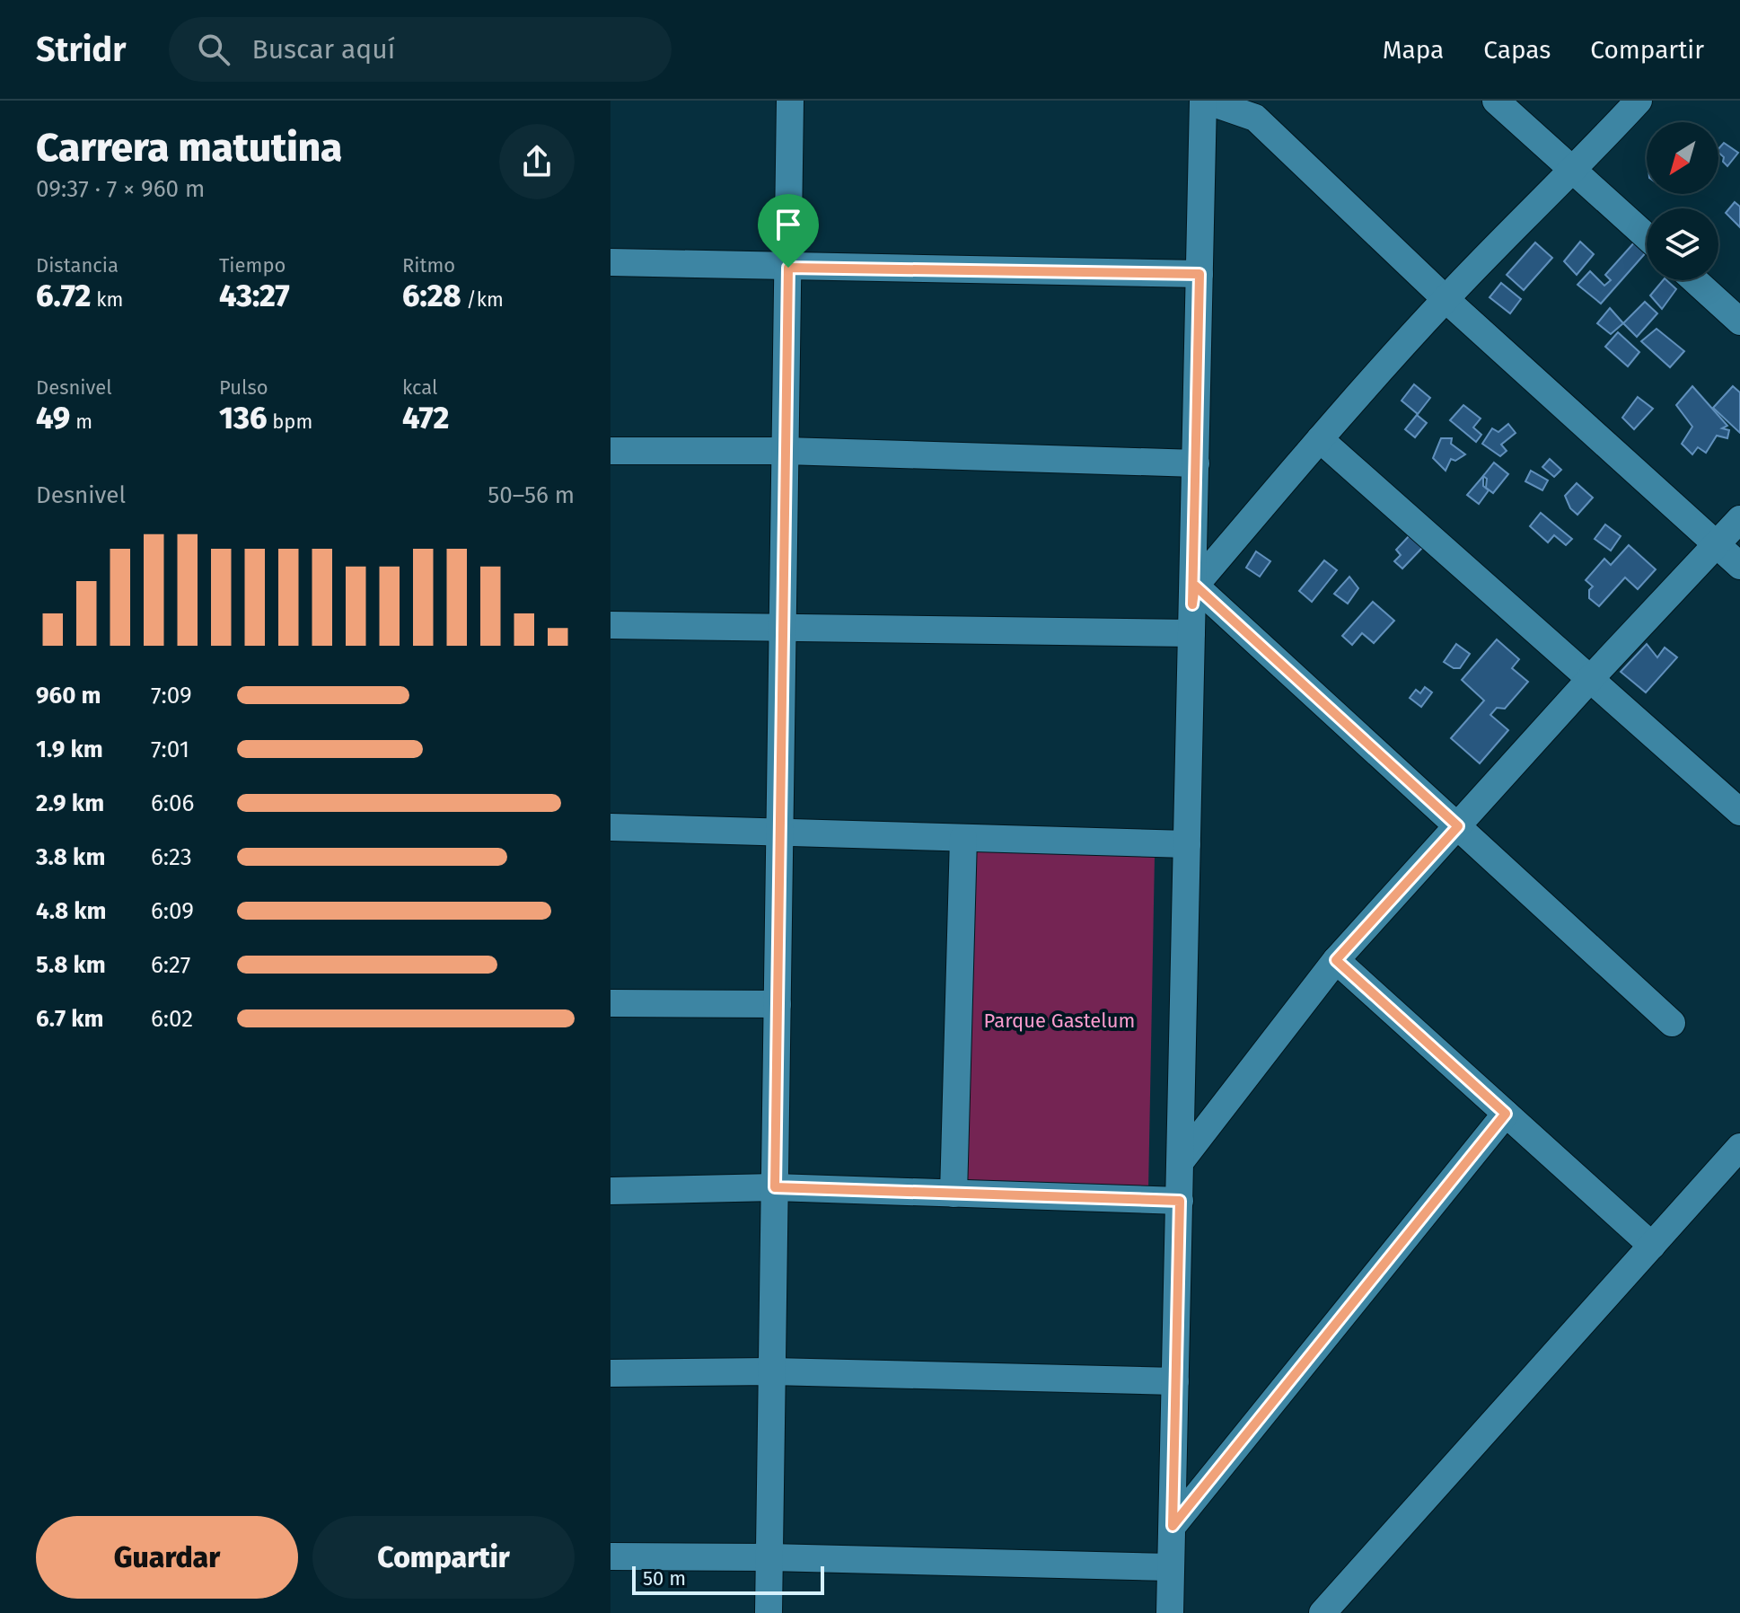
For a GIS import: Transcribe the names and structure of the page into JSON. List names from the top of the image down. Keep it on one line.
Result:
{"parks":["Parque Gastelum"],"scale_bar":"50 m","north":"bottom left","page":{"header":"Stridr","search":"Buscar aquí","nav":["Mapa","Capas","Compartir"],"heading":["Carrera matutina","09:37 · 7 × 960 m"],"stats":[["Distancia","6.72 km"],["Tiempo","43:27"],["Ritmo","6:28 /km"],["Desnivel","49 m"],["Pulso","136 bpm"],["kcal","472"]],"chart":["Desnivel","50–56 m"],"list":[{"name":"960 m","note":"7:09"},{"name":"1.9 km","note":"7:01"},{"name":"2.9 km","note":"6:06"},{"name":"3.8 km","note":"6:23"},{"name":"4.8 km","note":"6:09"},{"name":"5.8 km","note":"6:27"},{"name":"6.7 km","note":"6:02"}],"buttons":["Guardar","Compartir"],"scale":"50 m"}}
